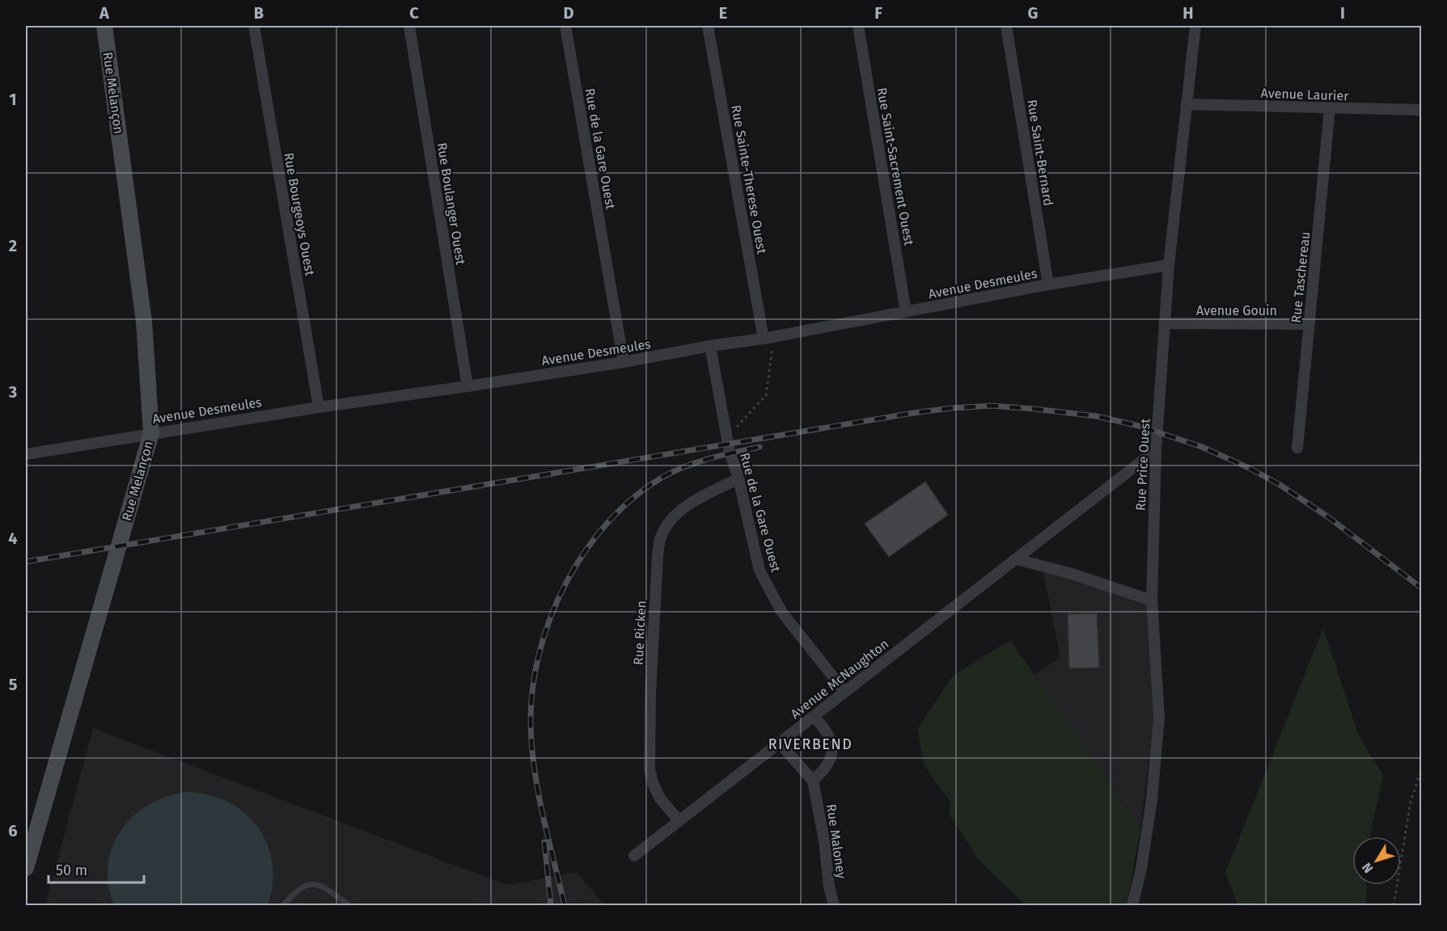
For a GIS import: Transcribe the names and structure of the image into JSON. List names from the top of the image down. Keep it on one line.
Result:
{"streets":{"street":["Rue Melançon","Avenue Laurier","Rue de la Gare Ouest","Rue Saint-Bernard","Rue Saint-Sacrement Ouest","Rue Sainte-Therese Ouest","Rue Boulanger Ouest","Rue Bourgeoys Ouest","Rue Taschereau","Avenue Desmeules","Avenue Gouin","Rue Price Ouest","Rue Ricken","Avenue McNaughton","Rue Maloney"]},"crossings":[["Rue Melançon","Avenue Desmeules"],["Avenue Laurier","Rue Taschereau"],["Avenue Laurier","Rue Price Ouest"],["Rue de la Gare Ouest","Avenue Desmeules"],["Rue de la Gare Ouest","Rue Ricken"],["Rue de la Gare Ouest","Avenue McNaughton"],["Rue Saint-Bernard","Avenue Desmeules"],["Rue Saint-Sacrement Ouest","Avenue Desmeules"],["Rue Sainte-Therese Ouest","Avenue Desmeules"],["Rue Boulanger Ouest","Avenue Desmeules"],["Rue Bourgeoys Ouest","Avenue Desmeules"],["Rue Taschereau","Avenue Gouin"],["Avenue Desmeules","Rue Price Ouest"],["Avenue Gouin","Rue Price Ouest"],["Rue Price Ouest","Avenue McNaughton"],["Rue Ricken","Avenue McNaughton"]],"districts":["RIVERBEND"],"scale_bar":"50 m","north":"bottom left","grid":{"columns":["A","B","C","D","E","F","G","H","I"],"rows":["1","2","3","4","5","6"]}}
